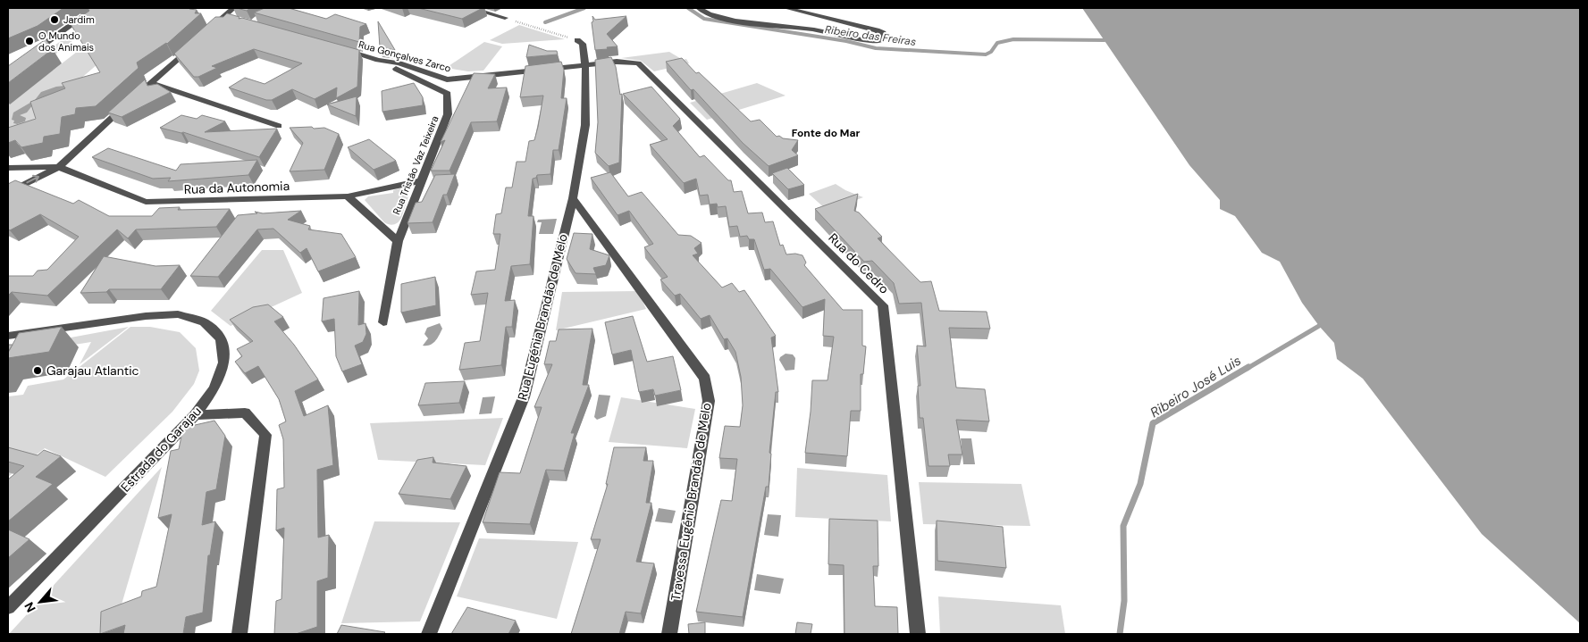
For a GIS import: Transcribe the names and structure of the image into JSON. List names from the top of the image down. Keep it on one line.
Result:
{"streets":{"street":["Rua Gonçalves Zarco","Rua Tristão Vaz Teixeira","Rua da Autonomia","Rua do Cedro","Rua Eugénia Brandão de Melo","Estrada do Garajau","Travessa Eugénio Brandão de Melo"]},"crossings":[["Rua Gonçalves Zarco","Rua Tristão Vaz Teixeira"],["Rua Gonçalves Zarco","Rua do Cedro"],["Rua Gonçalves Zarco","Rua Eugénia Brandão de Melo"],["Rua Tristão Vaz Teixeira","Rua da Autonomia"],["Rua do Cedro","Rua Eugénia Brandão de Melo"],["Rua Eugénia Brandão de Melo","Travessa Eugénio Brandão de Melo"]],"districts":["Fonte do Mar"],"water":["Ribeiro das Freiras","Ribeiro José Luis"],"places":["Jardim","O Mundo dos Animais","Garajau Atlantic"],"north":"bottom left"}
